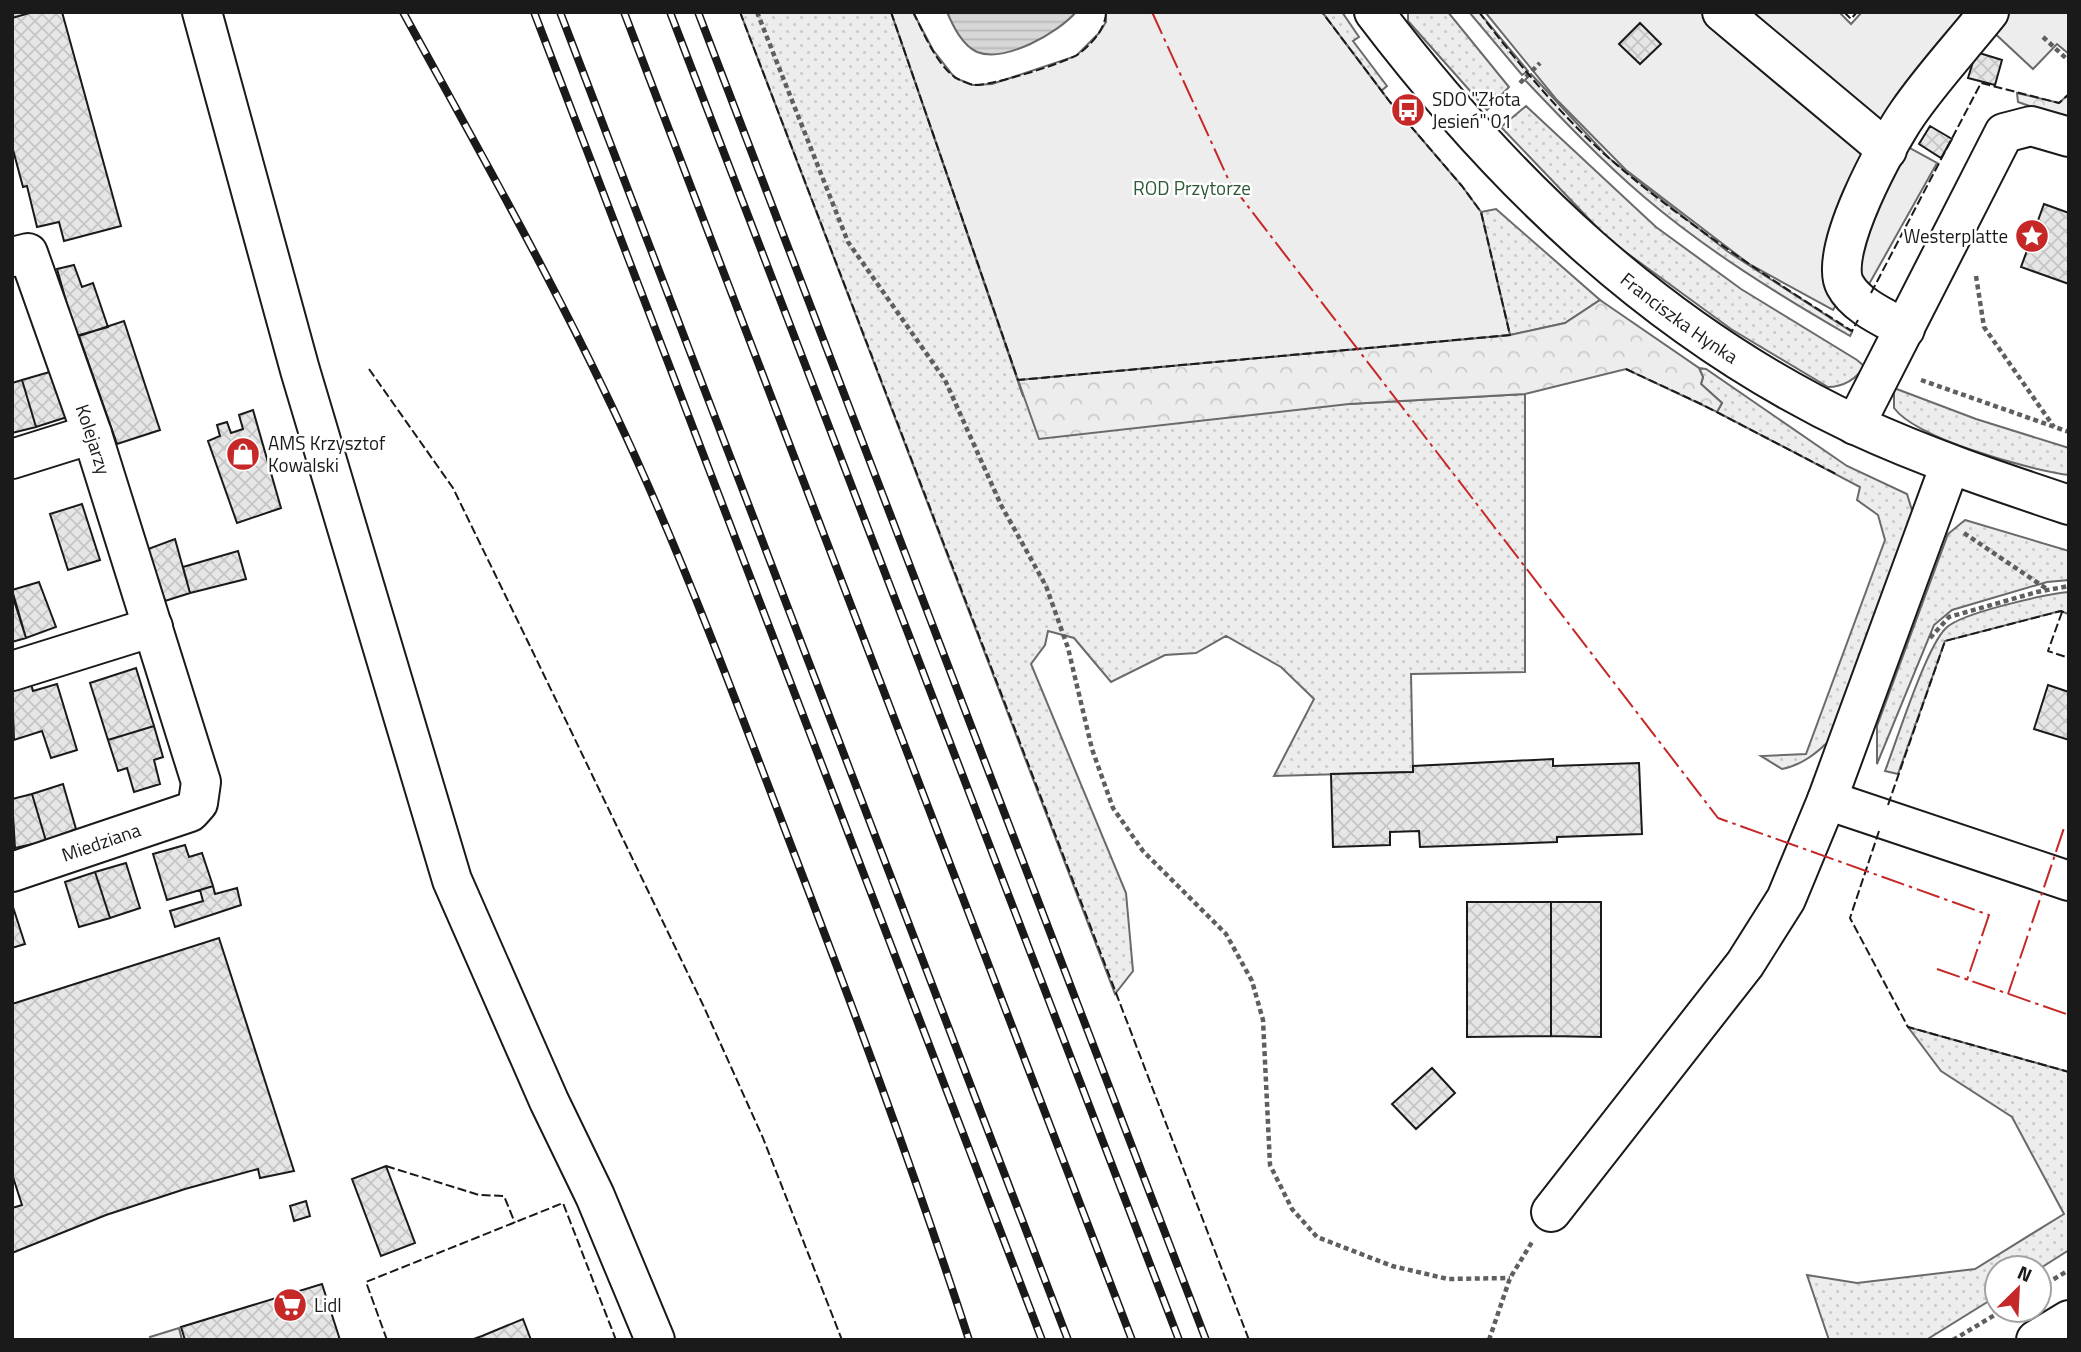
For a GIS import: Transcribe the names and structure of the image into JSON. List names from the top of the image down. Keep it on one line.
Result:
{"streets":{"street":["Franciszka Hynka","Kolejarzy","Miedziana"]},"crossings":[["Kolejarzy","Miedziana"]],"parks":["ROD Przytorze"],"places":{"bus stop":["SDO \"Złota Jesień\" 01"],"place":["Westerplatte"],"shop":["AMS Krzysztof Kowalski"],"supermarket":["Lidl"]},"north":"top right"}
